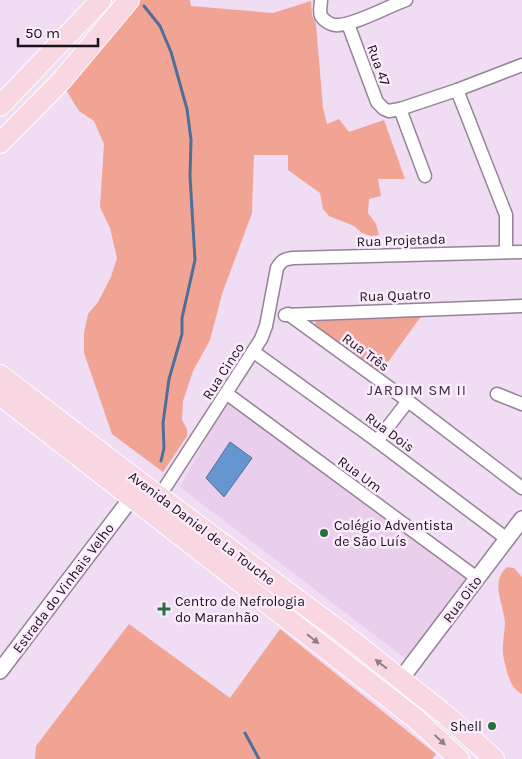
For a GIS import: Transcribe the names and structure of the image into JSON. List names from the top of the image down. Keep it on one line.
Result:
{"streets":{"main road":["Avenida Daniel de La Touche"],"street":["Rua 47","Rua Projetada","Rua Quatro","Rua Três","Rua Cinco","Rua Dois","Rua Um","Estrada do Vinhais Velho","Rua Oito"]},"crossings":[["Rua Projetada","Rua Cinco"],["Rua Quatro","Rua Três"],["Rua Quatro","Rua Cinco"],["Rua Cinco","Rua Dois"],["Rua Cinco","Rua Um"],["Rua Dois","Rua Oito"],["Rua Um","Rua Oito"],["Avenida Daniel de La Touche","Rua Oito"]],"districts":["JARDIM SM II"],"places":{"other":["Colégio Adventista de São Luís","Shell"],"health":["Centro de Nefrologia do Maranhão"]},"scale_bar":"50 m"}
